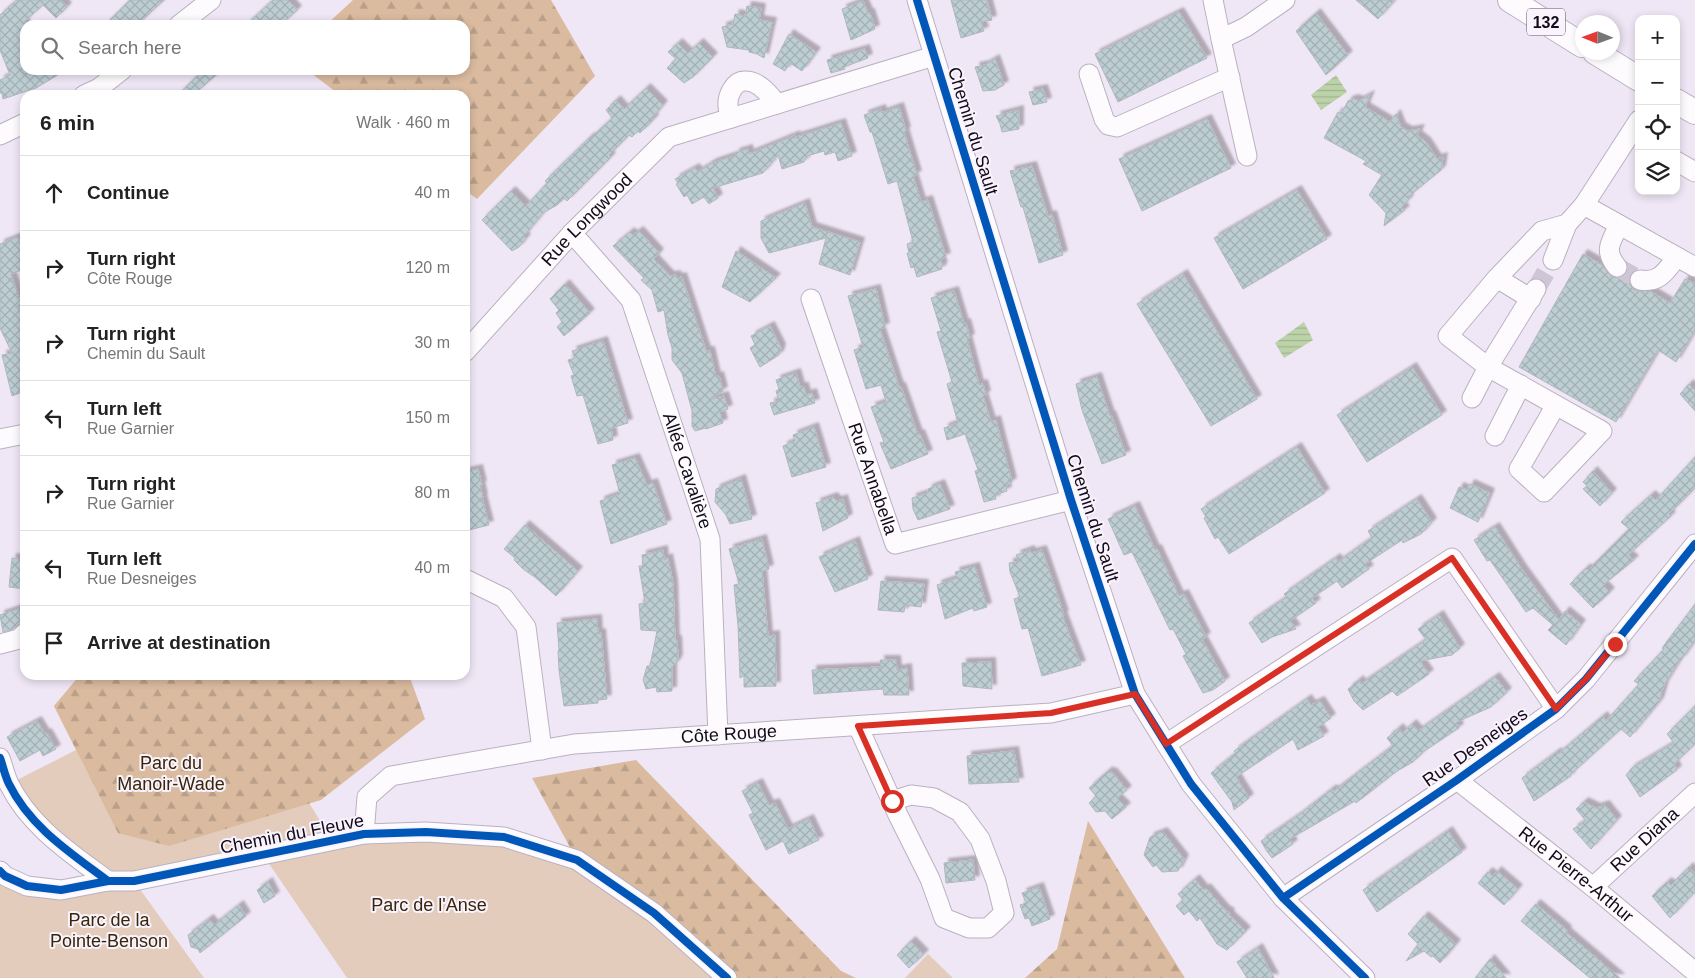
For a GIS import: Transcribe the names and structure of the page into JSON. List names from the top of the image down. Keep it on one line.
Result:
{"streets":{"main road":["132"],"street":["Chemin du Sault","Rue Longwood","Allée Cavalière","Rue Annabella","Côte Rouge","Rue Desneiges","Chemin du Fleuve","Rue Diana","Rue Pierre-Arthur"]},"crossings":[["Chemin du Sault","Rue Longwood"],["Chemin du Sault","Rue Annabella"],["Chemin du Sault","Côte Rouge"],["Chemin du Sault","Rue Desneiges"],["Rue Longwood","Allée Cavalière"],["Allée Cavalière","Côte Rouge"],["Côte Rouge","Chemin du Fleuve"],["Rue Desneiges","Rue Pierre-Arthur"],["Rue Diana","Rue Pierre-Arthur"]],"parks":["Parc du Manoir-Wade","Parc de l'Anse","Parc de la Pointe-Benson"],"north":"left","page":{"map_buttons":["+","−"],"search":"Search here","heading":["6 min","Walk · 460 m"],"list":[["Continue","40 m"],["Turn right","Côte Rouge","120 m"],["Turn right","Chemin du Sault","30 m"],["Turn left","Rue Garnier","150 m"],["Turn right","Rue Garnier","80 m"],["Turn left","Rue Desneiges","40 m"],"Arrive at destination"]}}
